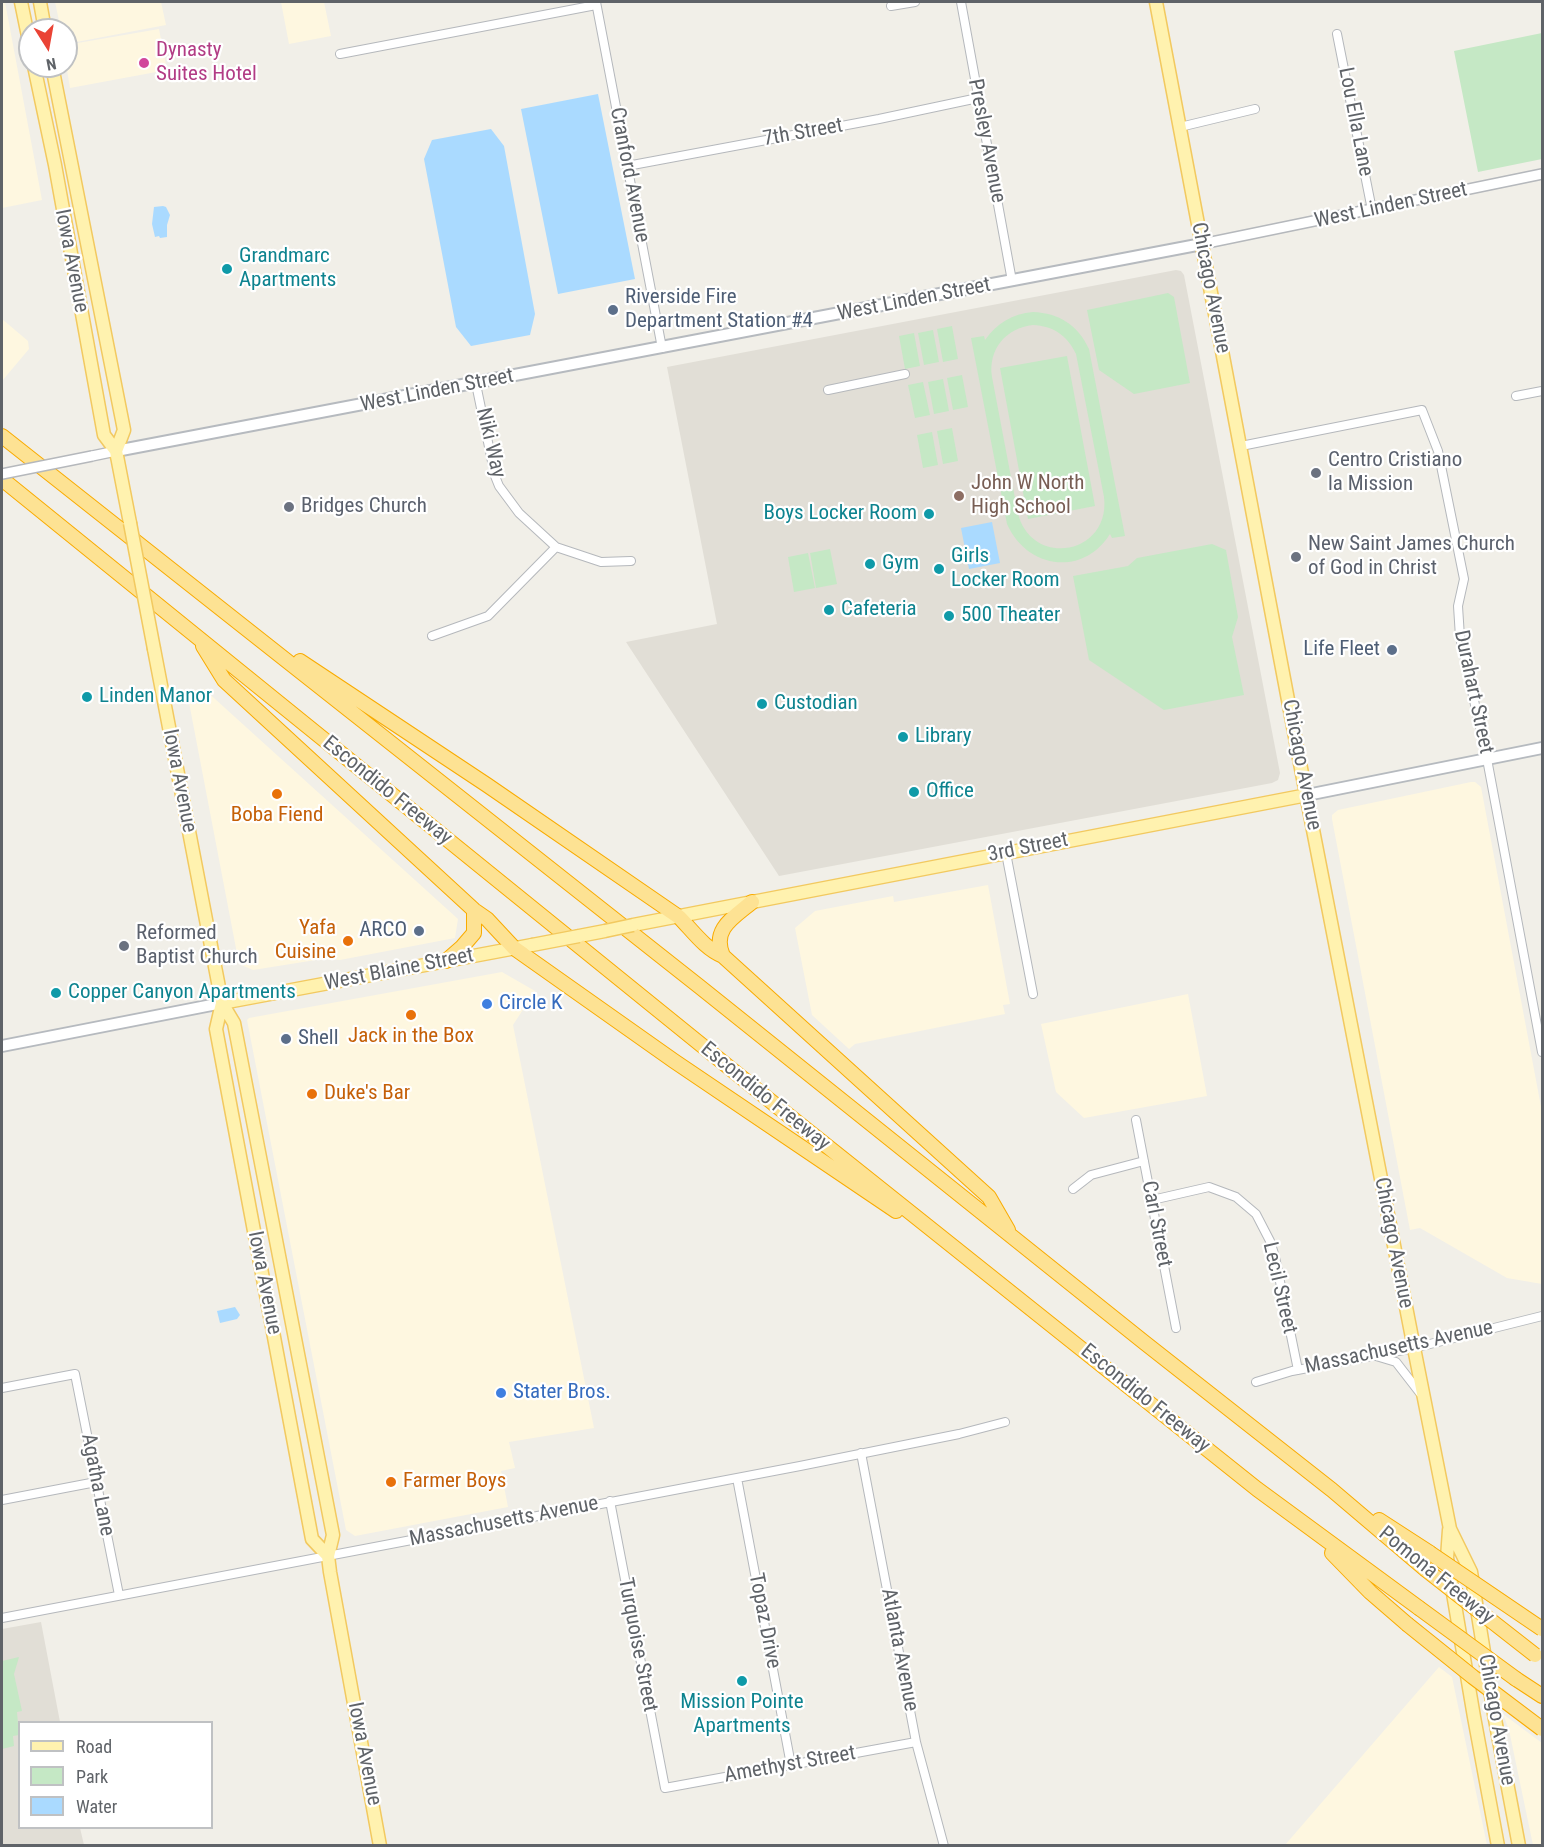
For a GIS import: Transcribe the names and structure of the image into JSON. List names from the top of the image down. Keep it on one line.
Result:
{"streets":{"highway":["Escondido Freeway","Pomona Freeway"],"main road":["West Linden Street","Iowa Avenue","Chicago Avenue","3rd Street","West Blaine Street"],"street":["Lou Ella Lane","7th Street","Presley Avenue","Cranford Avenue","Niki Way","Durahart Street","Carl Street","Lecil Street","Massachusetts Avenue","Agatha Lane","Topaz Drive","Turquoise Street","Atlanta Avenue","Amethyst Street"]},"crossings":[["Lou Ella Lane","West Linden Street"],["7th Street","Presley Avenue"],["7th Street","Cranford Avenue"],["Presley Avenue","West Linden Street"],["Cranford Avenue","West Linden Street"],["West Linden Street","Iowa Avenue"],["West Linden Street","Chicago Avenue"],["West Linden Street","Niki Way"],["Iowa Avenue","West Blaine Street"],["Iowa Avenue","Massachusetts Avenue"],["Chicago Avenue","Durahart Street"],["Chicago Avenue","3rd Street"],["Chicago Avenue","Massachusetts Avenue"],["Durahart Street","3rd Street"],["Escondido Freeway","Pomona Freeway"],["3rd Street","West Blaine Street"],["Carl Street","Lecil Street"],["Lecil Street","Massachusetts Avenue"],["Massachusetts Avenue","Agatha Lane"],["Massachusetts Avenue","Topaz Drive"],["Massachusetts Avenue","Turquoise Street"],["Massachusetts Avenue","Atlanta Avenue"],["Topaz Drive","Amethyst Street"],["Turquoise Street","Amethyst Street"],["Atlanta Avenue","Amethyst Street"]],"places":["Dynasty Suites Hotel","Grandmarc Apartments","Riverside Fire Department Station #4","Centro Cristiano la Mission","John W North High School","Bridges Church","Boys Locker Room","New Saint James Church of God in Christ","Gym","Girls Locker Room","Cafeteria","500 Theater","Life Fleet","Linden Manor","Custodian","Library","Office","Boba Fiend","ARCO","Yafa Cuisine","Reformed Baptist Church","Copper Canyon Apartments","Circle K","Jack in the Box","Shell","Duke's Bar","Stater Bros.","Farmer Boys","Mission Pointe Apartments"],"legend":["Road","Park","Water"],"north":"bottom"}
